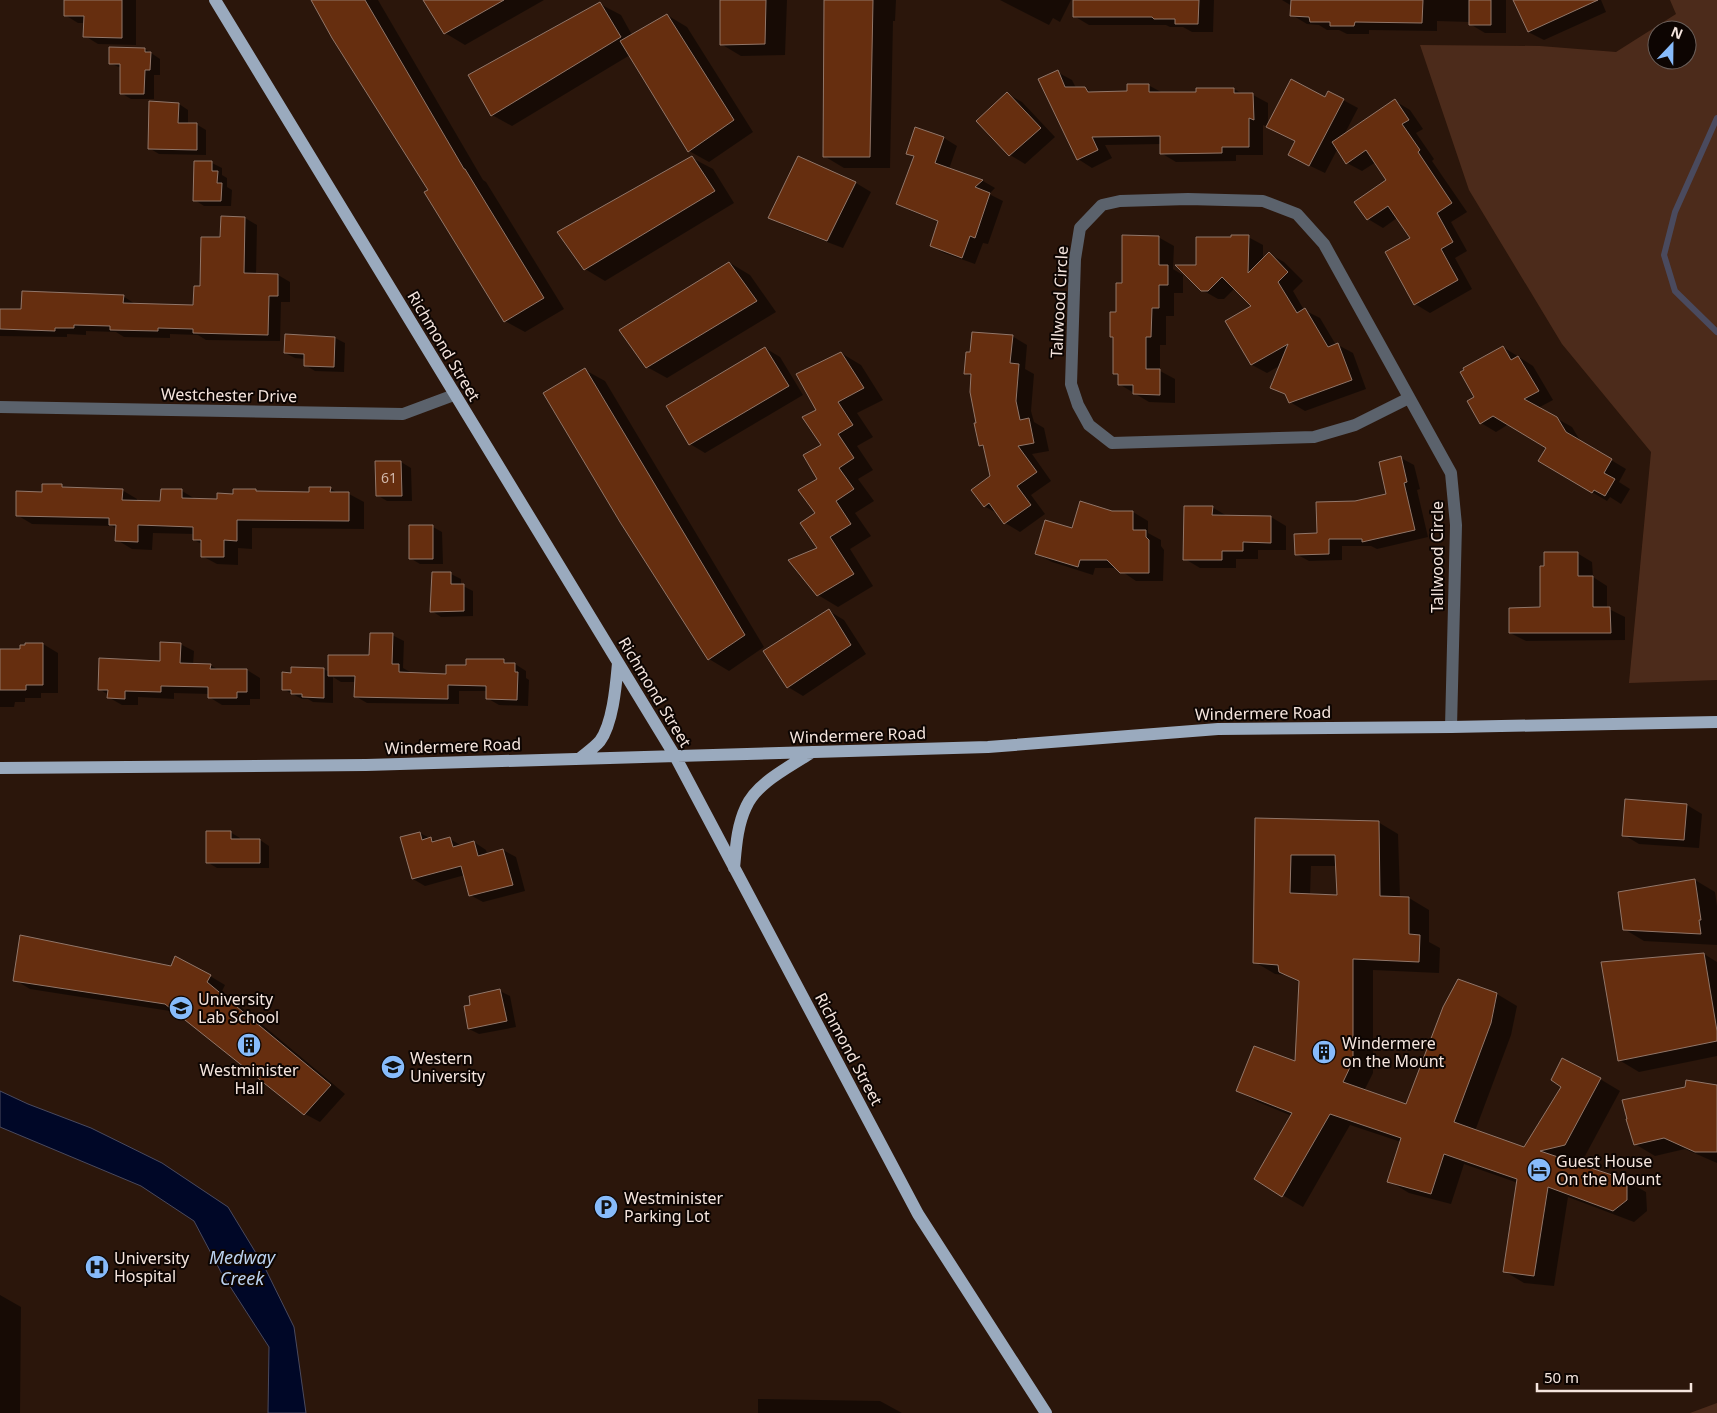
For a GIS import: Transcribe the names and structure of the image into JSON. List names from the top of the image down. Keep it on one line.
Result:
{"streets":{"main road":["Richmond Street","Windermere Road"],"street":["Tallwood Circle","Westchester Drive"]},"crossings":[["Tallwood Circle","Windermere Road"],["Richmond Street","Westchester Drive"],["Richmond Street","Windermere Road"]],"water":["Medway Creek"],"places":{"school or university":["University Lab School","Western University"],"building":["Westminister Hall","Windermere on the Mount"],"hotel":["Guest House On the Mount"],"parking":["Westminister Parking Lot"],"hospital":["University Hospital"]},"house_numbers":["61"],"scale_bar":"50 m","north":"top"}
